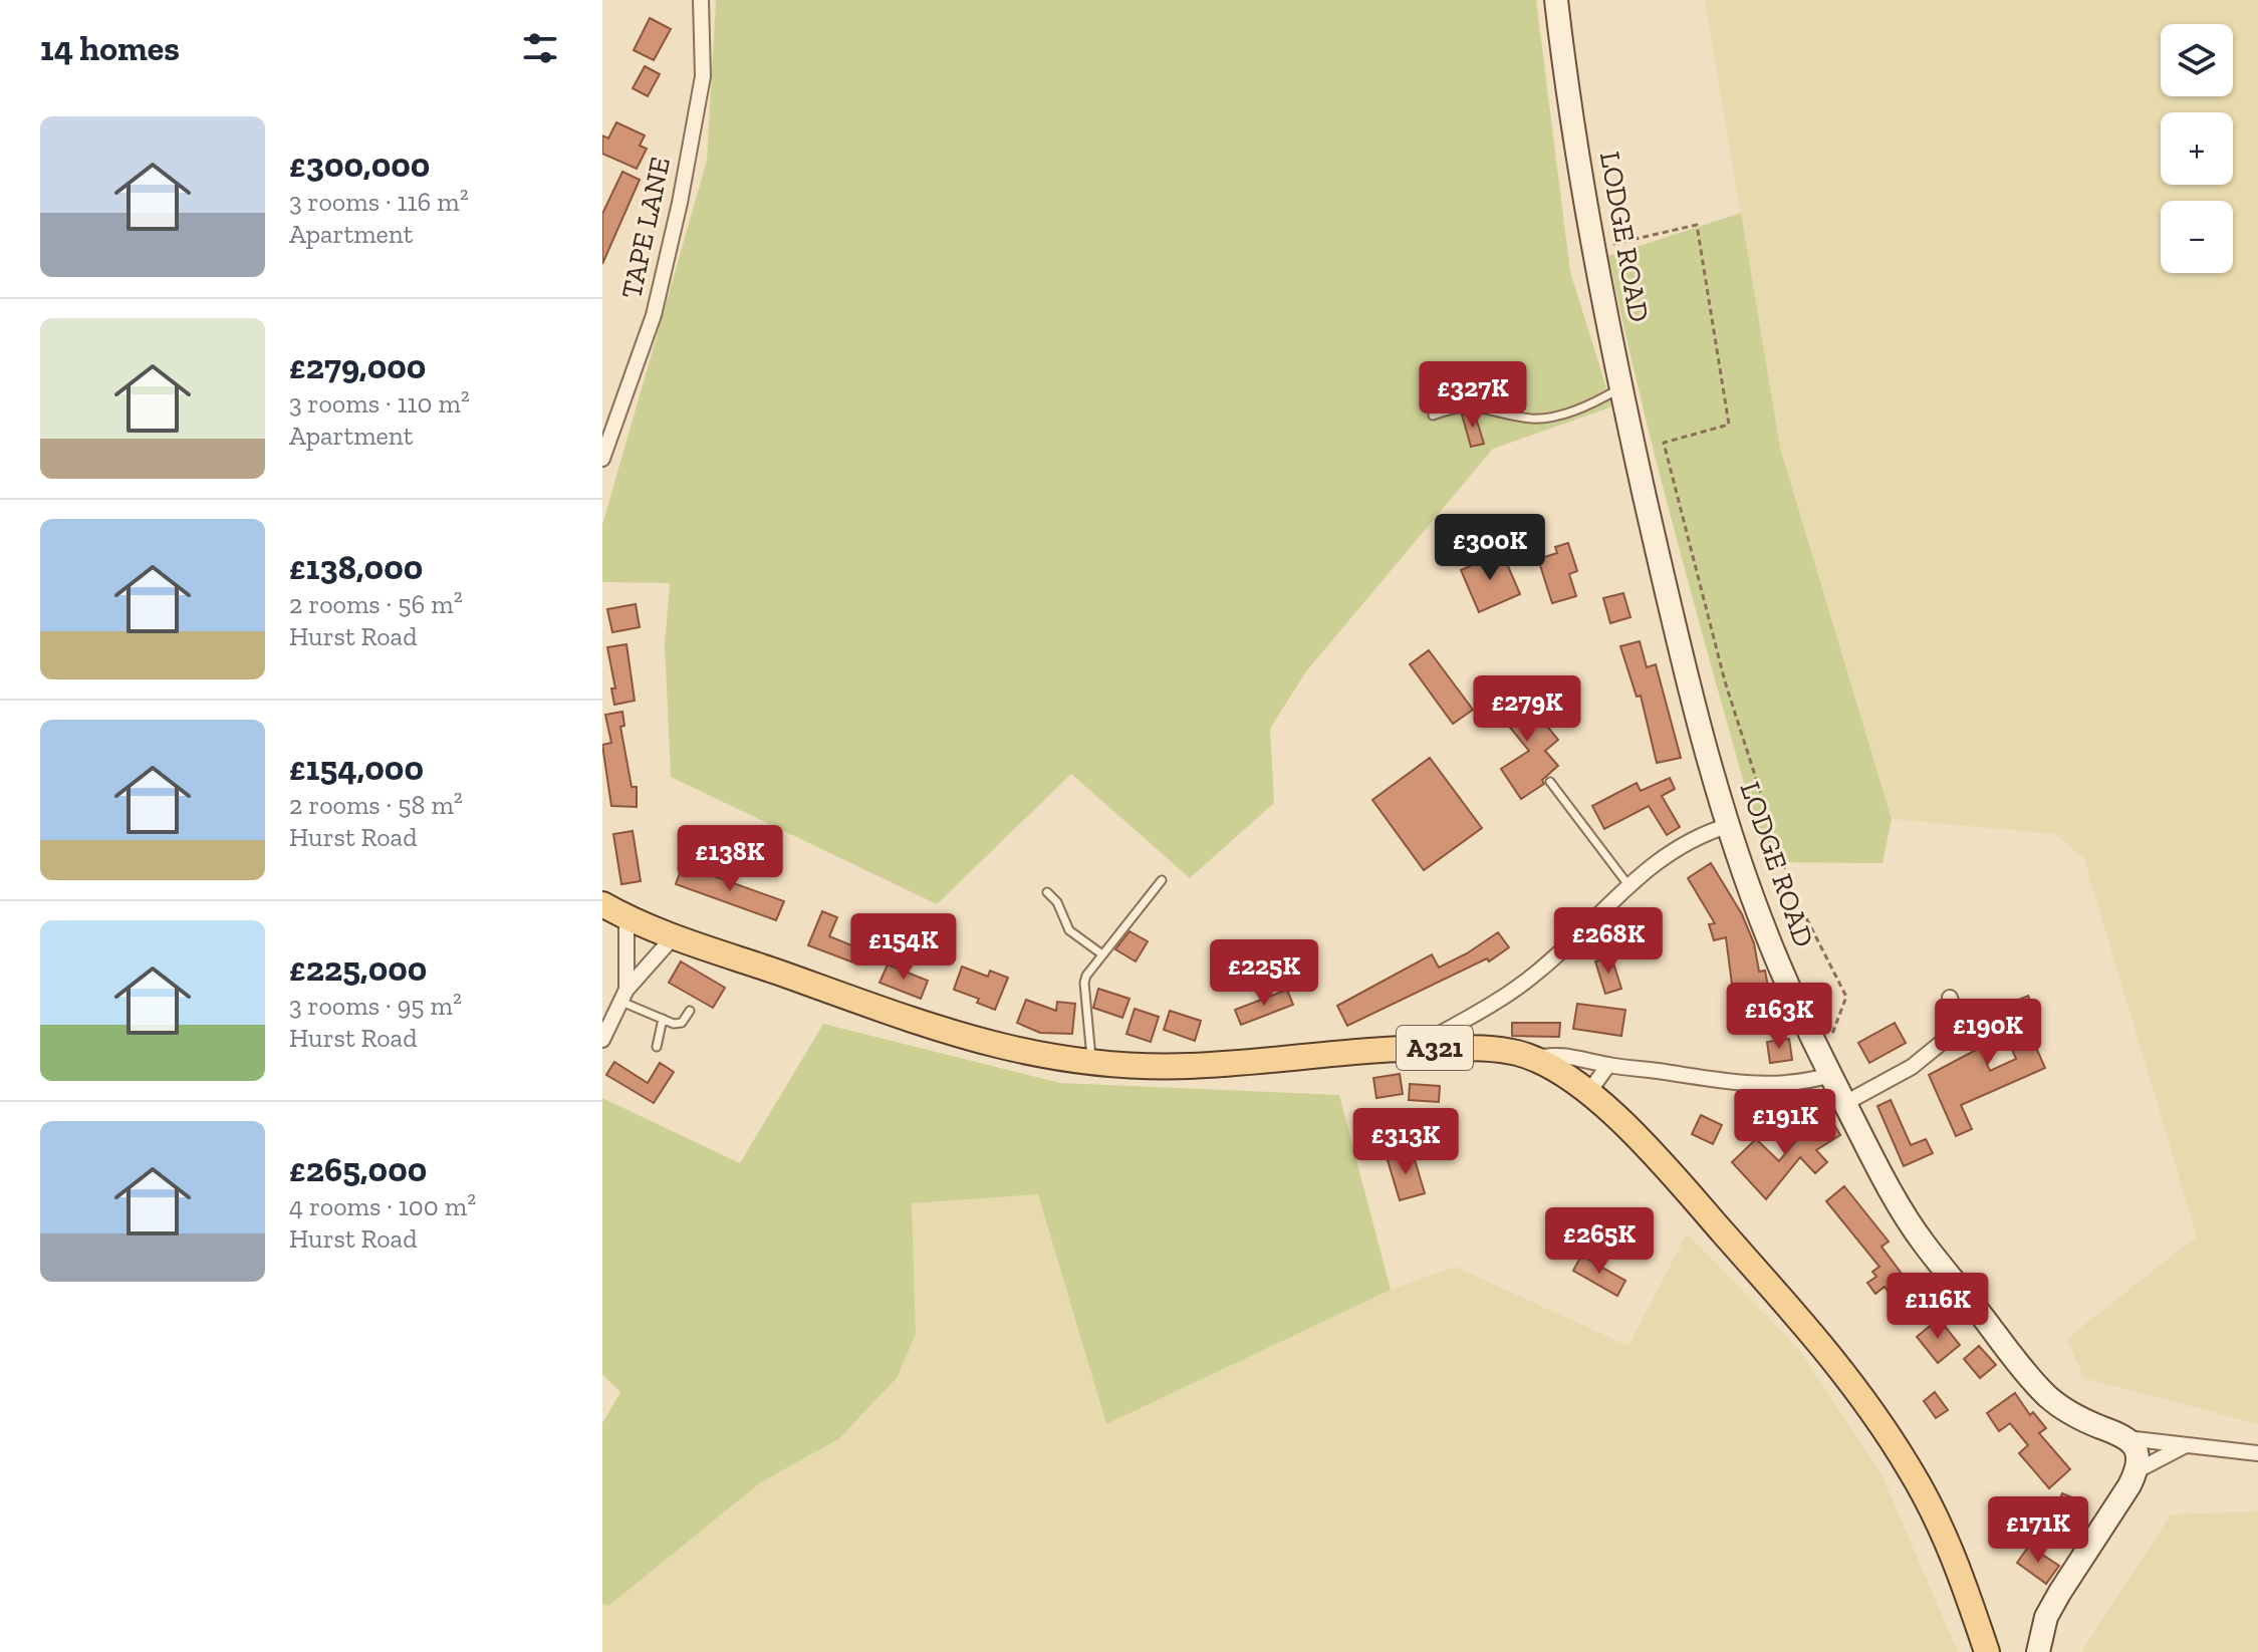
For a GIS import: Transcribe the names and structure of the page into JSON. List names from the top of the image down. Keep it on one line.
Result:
{"streets":{"main road":["LODGE ROAD","A321"],"street":["TAPE LANE"]},"page":{"heading":"14 homes","map_buttons":["+","−"],"list":[{"name":"£300,000","note":"3 rooms · 116 m² · Apartment"},{"name":"£279,000","note":"3 rooms · 110 m² · Apartment"},{"name":"£138,000","note":"2 rooms · 56 m² · Hurst Road"},{"name":"£154,000","note":"2 rooms · 58 m² · Hurst Road"},{"name":"£225,000","note":"3 rooms · 95 m² · Hurst Road"},{"name":"£265,000","note":"4 rooms · 100 m² · Hurst Road"}],"price":["£327K","£300K","£279K","£138K","£268K","£154K","£225K","£163K","£190K","£191K","£313K","£265K","£116K","£171K"]}}
